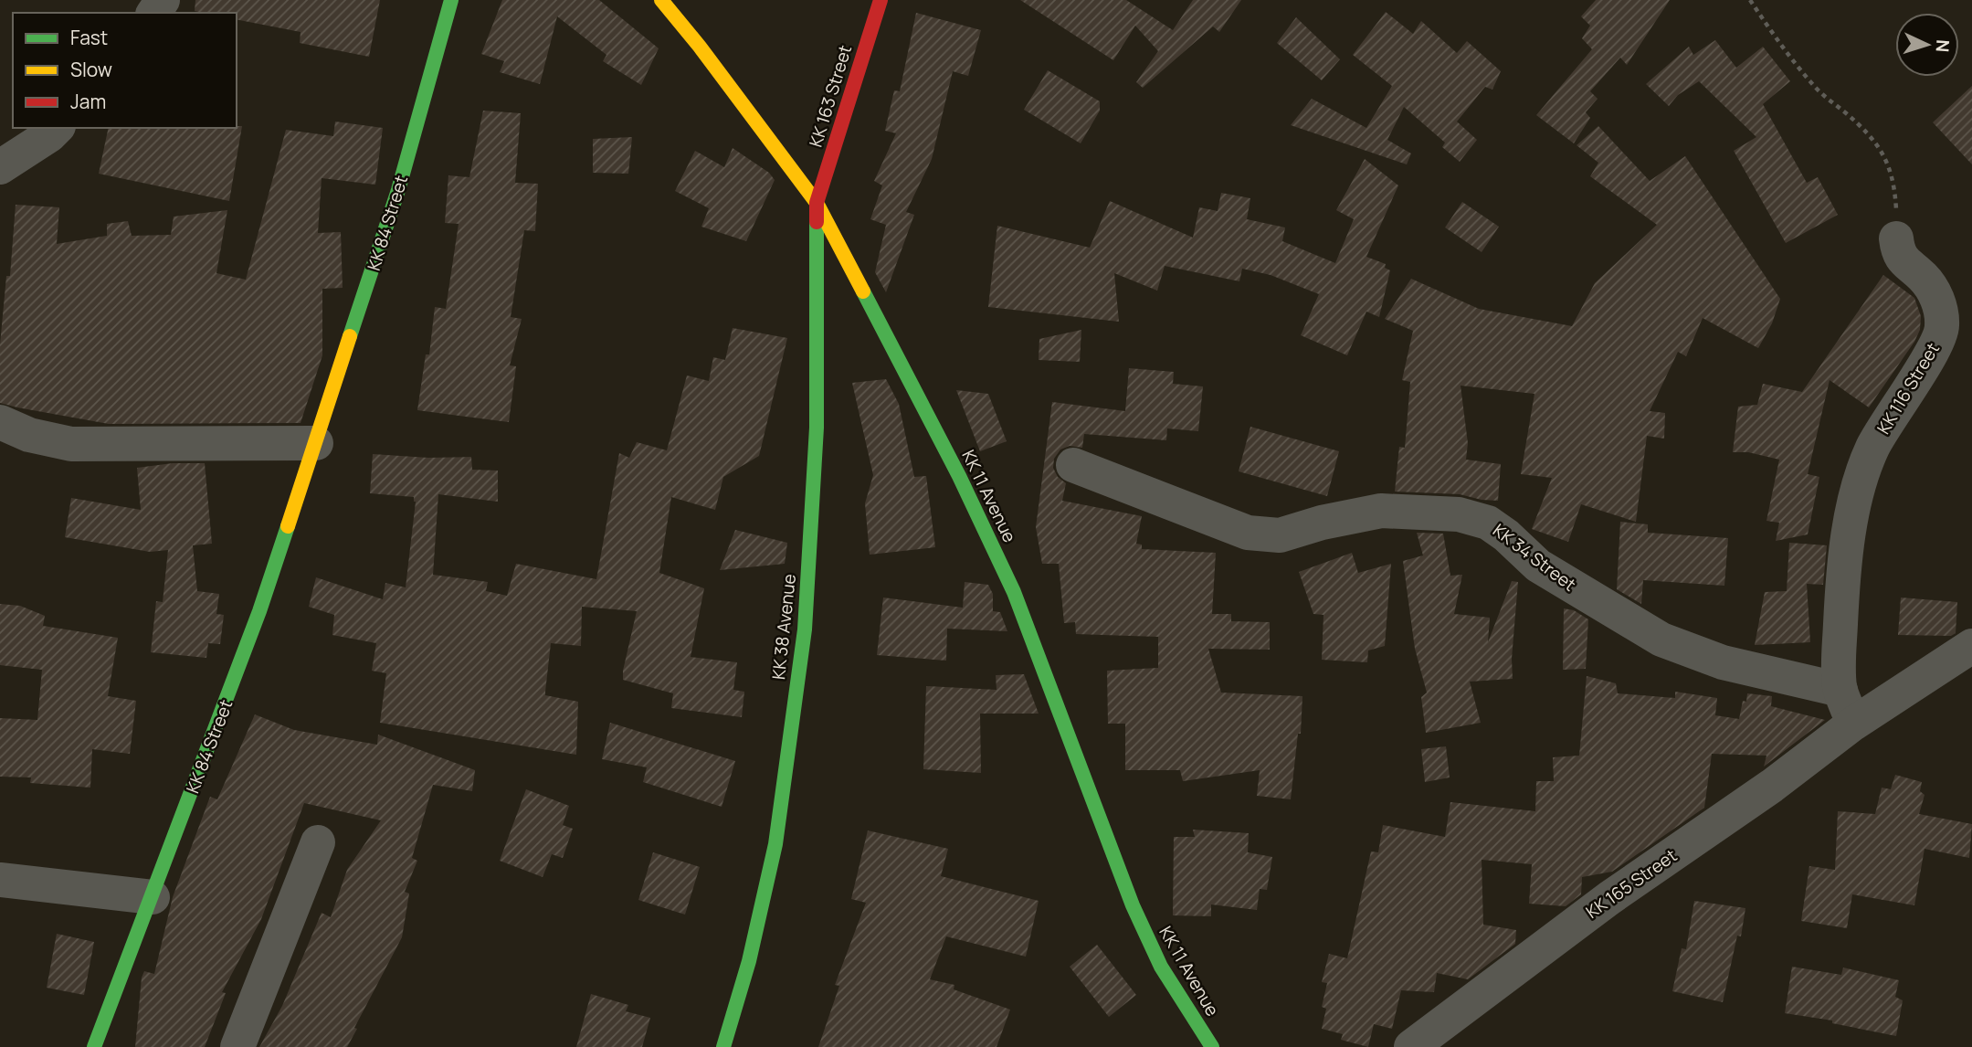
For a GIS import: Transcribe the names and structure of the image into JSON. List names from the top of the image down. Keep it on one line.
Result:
{"streets":{"street":["KK 163 Street","KK 84 Street","KK 116 Street","KK 11 Avenue","KK 34 Street","KK 38 Avenue","KK 165 Street"]},"crossings":[["KK 163 Street","KK 11 Avenue"],["KK 163 Street","KK 38 Avenue"],["KK 116 Street","KK 34 Street"],["KK 116 Street","KK 165 Street"],["KK 11 Avenue","KK 38 Avenue"]],"legend":["Fast","Slow","Jam"],"north":"right"}
